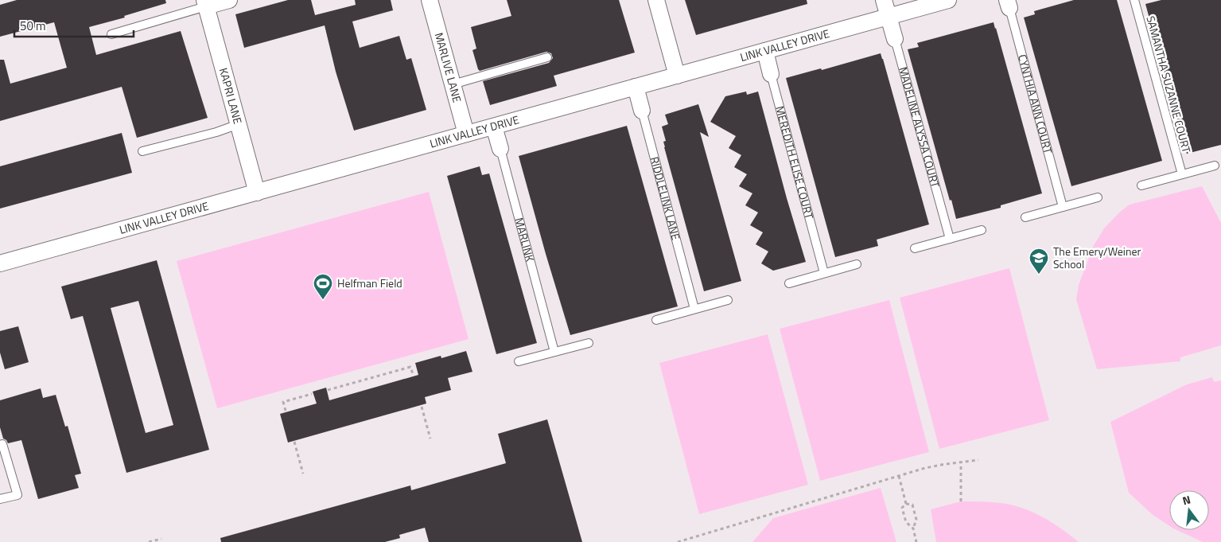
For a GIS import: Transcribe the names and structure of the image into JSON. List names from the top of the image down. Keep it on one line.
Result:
{"streets":{"street":["LINK VALLEY DRIVE","MARLIVE LANE","KAPRI LANE","MADELINE ALYSSA COURT","MEREDITH ELISE COURT","RIDDLELINK LANE","MARLINK"],"lane":["SAMANTHA SUZANNE COURT","CYNTHIA ANN COURT"]},"crossings":[["LINK VALLEY DRIVE","MARLIVE LANE"],["LINK VALLEY DRIVE","KAPRI LANE"],["LINK VALLEY DRIVE","MADELINE ALYSSA COURT"],["LINK VALLEY DRIVE","MEREDITH ELISE COURT"],["LINK VALLEY DRIVE","RIDDLELINK LANE"],["LINK VALLEY DRIVE","MARLINK"]],"places":{"school or university":["The Emery/Weiner School"],"sports":["Helfman Field"]},"scale_bar":"50 m","north":"top"}
